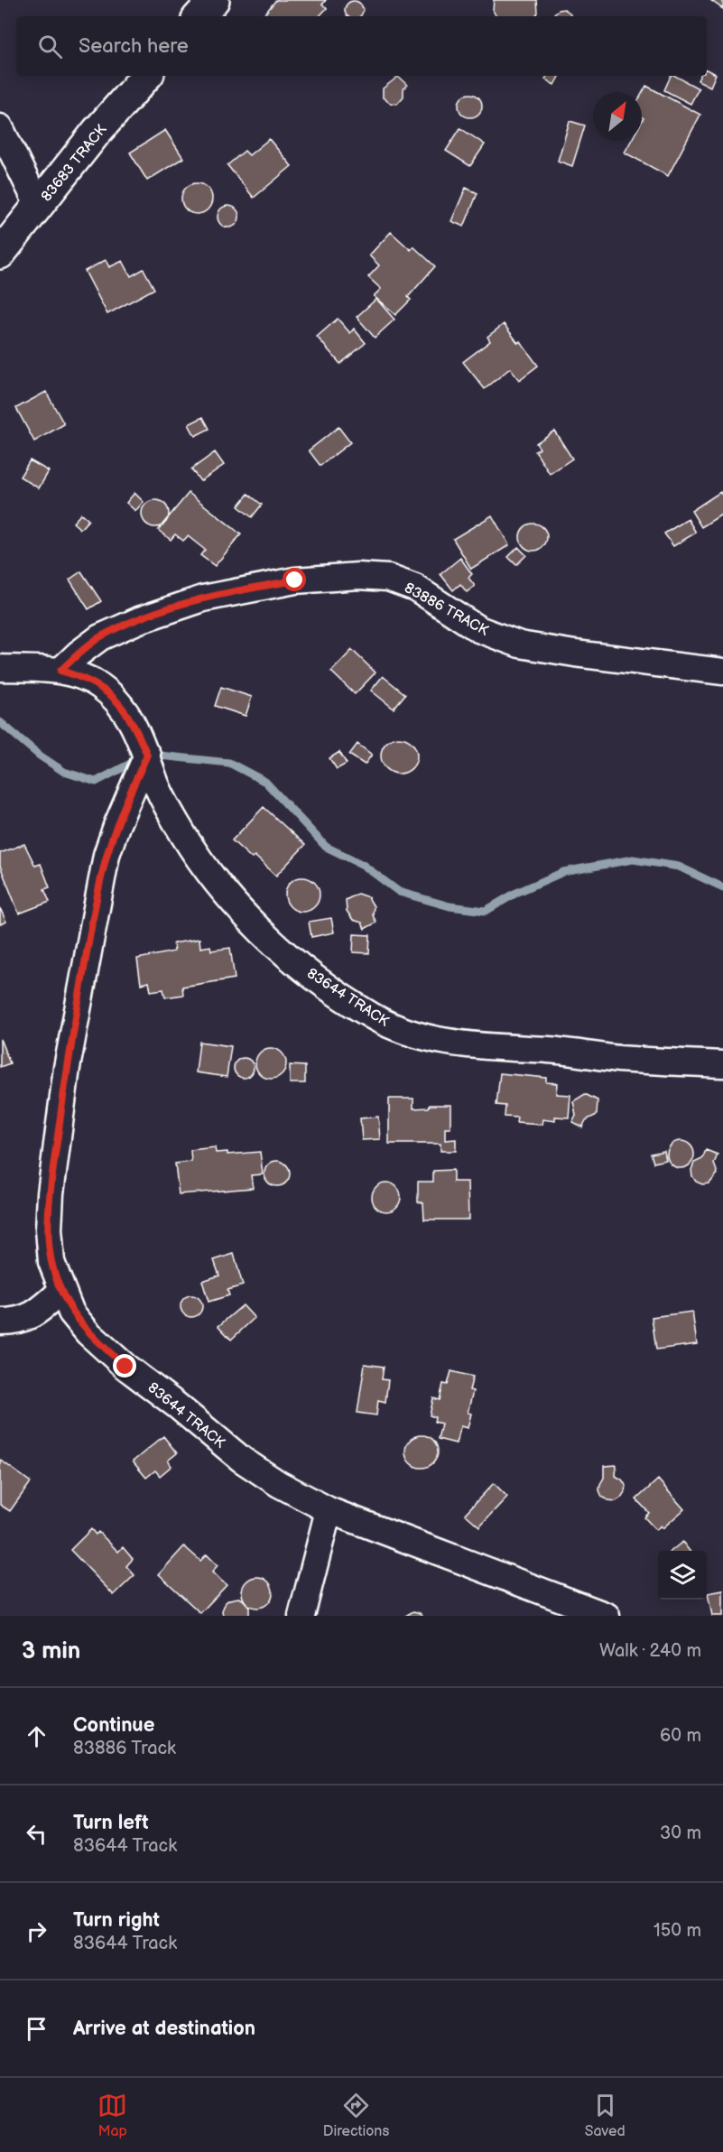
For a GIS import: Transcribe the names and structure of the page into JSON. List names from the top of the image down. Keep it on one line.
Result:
{"streets":{"street":["83683 TRACK","83886 TRACK","83644 TRACK"]},"crossings":[["83886 TRACK","83644 TRACK"]],"north":"top right","page":{"search":"Search here","heading":["3 min","Walk · 240 m"],"list":[["Continue","83886 Track","60 m"],["Turn left","83644 Track","30 m"],["Turn right","83644 Track","150 m"],"Arrive at destination"],"nav":["Map","Directions","Saved"]}}
